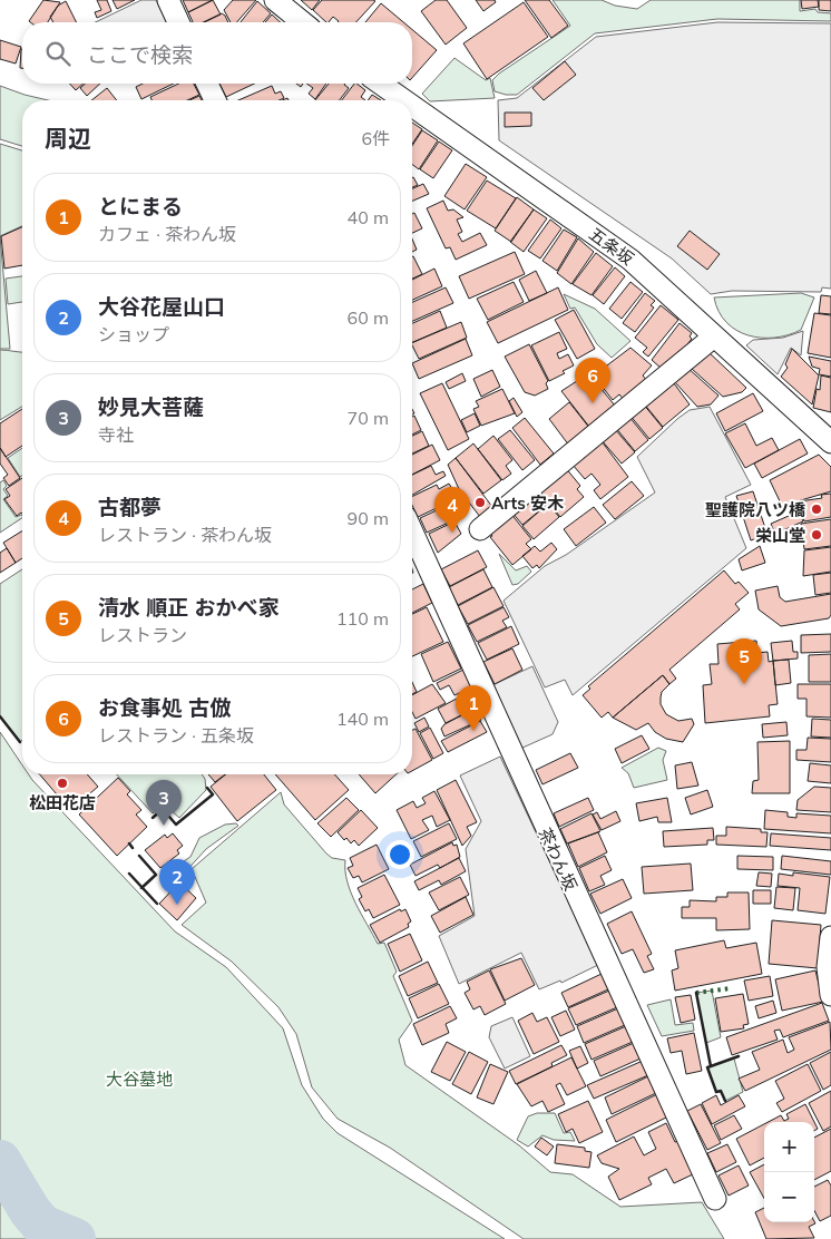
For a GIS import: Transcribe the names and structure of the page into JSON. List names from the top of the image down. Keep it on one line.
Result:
{"streets":{"street":["五条坂","茶わん坂"]},"parks":["大谷墓地"],"places":["Arts 安木","聖護院八ツ橋","栄山堂","松田花店"],"page":{"search":"ここで検索","heading":["周辺","6件"],"list":[{"mark":"1","name":"とにまる","note":"カフェ · 茶わん坂","value":"40 m"},{"mark":"2","name":"大谷花屋山口","note":"ショップ","value":"60 m"},{"mark":"3","name":"妙見大菩薩","note":"寺社","value":"70 m"},{"mark":"4","name":"古都夢","note":"レストラン · 茶わん坂","value":"90 m"},{"mark":"5","name":"清水 順正 おかべ家","note":"レストラン","value":"110 m"},{"mark":"6","name":"お食事処 古倣","note":"レストラン · 五条坂","value":"140 m"}],"pins":["6","4","5","1","3","2"],"map_buttons":["+","−"]}}
